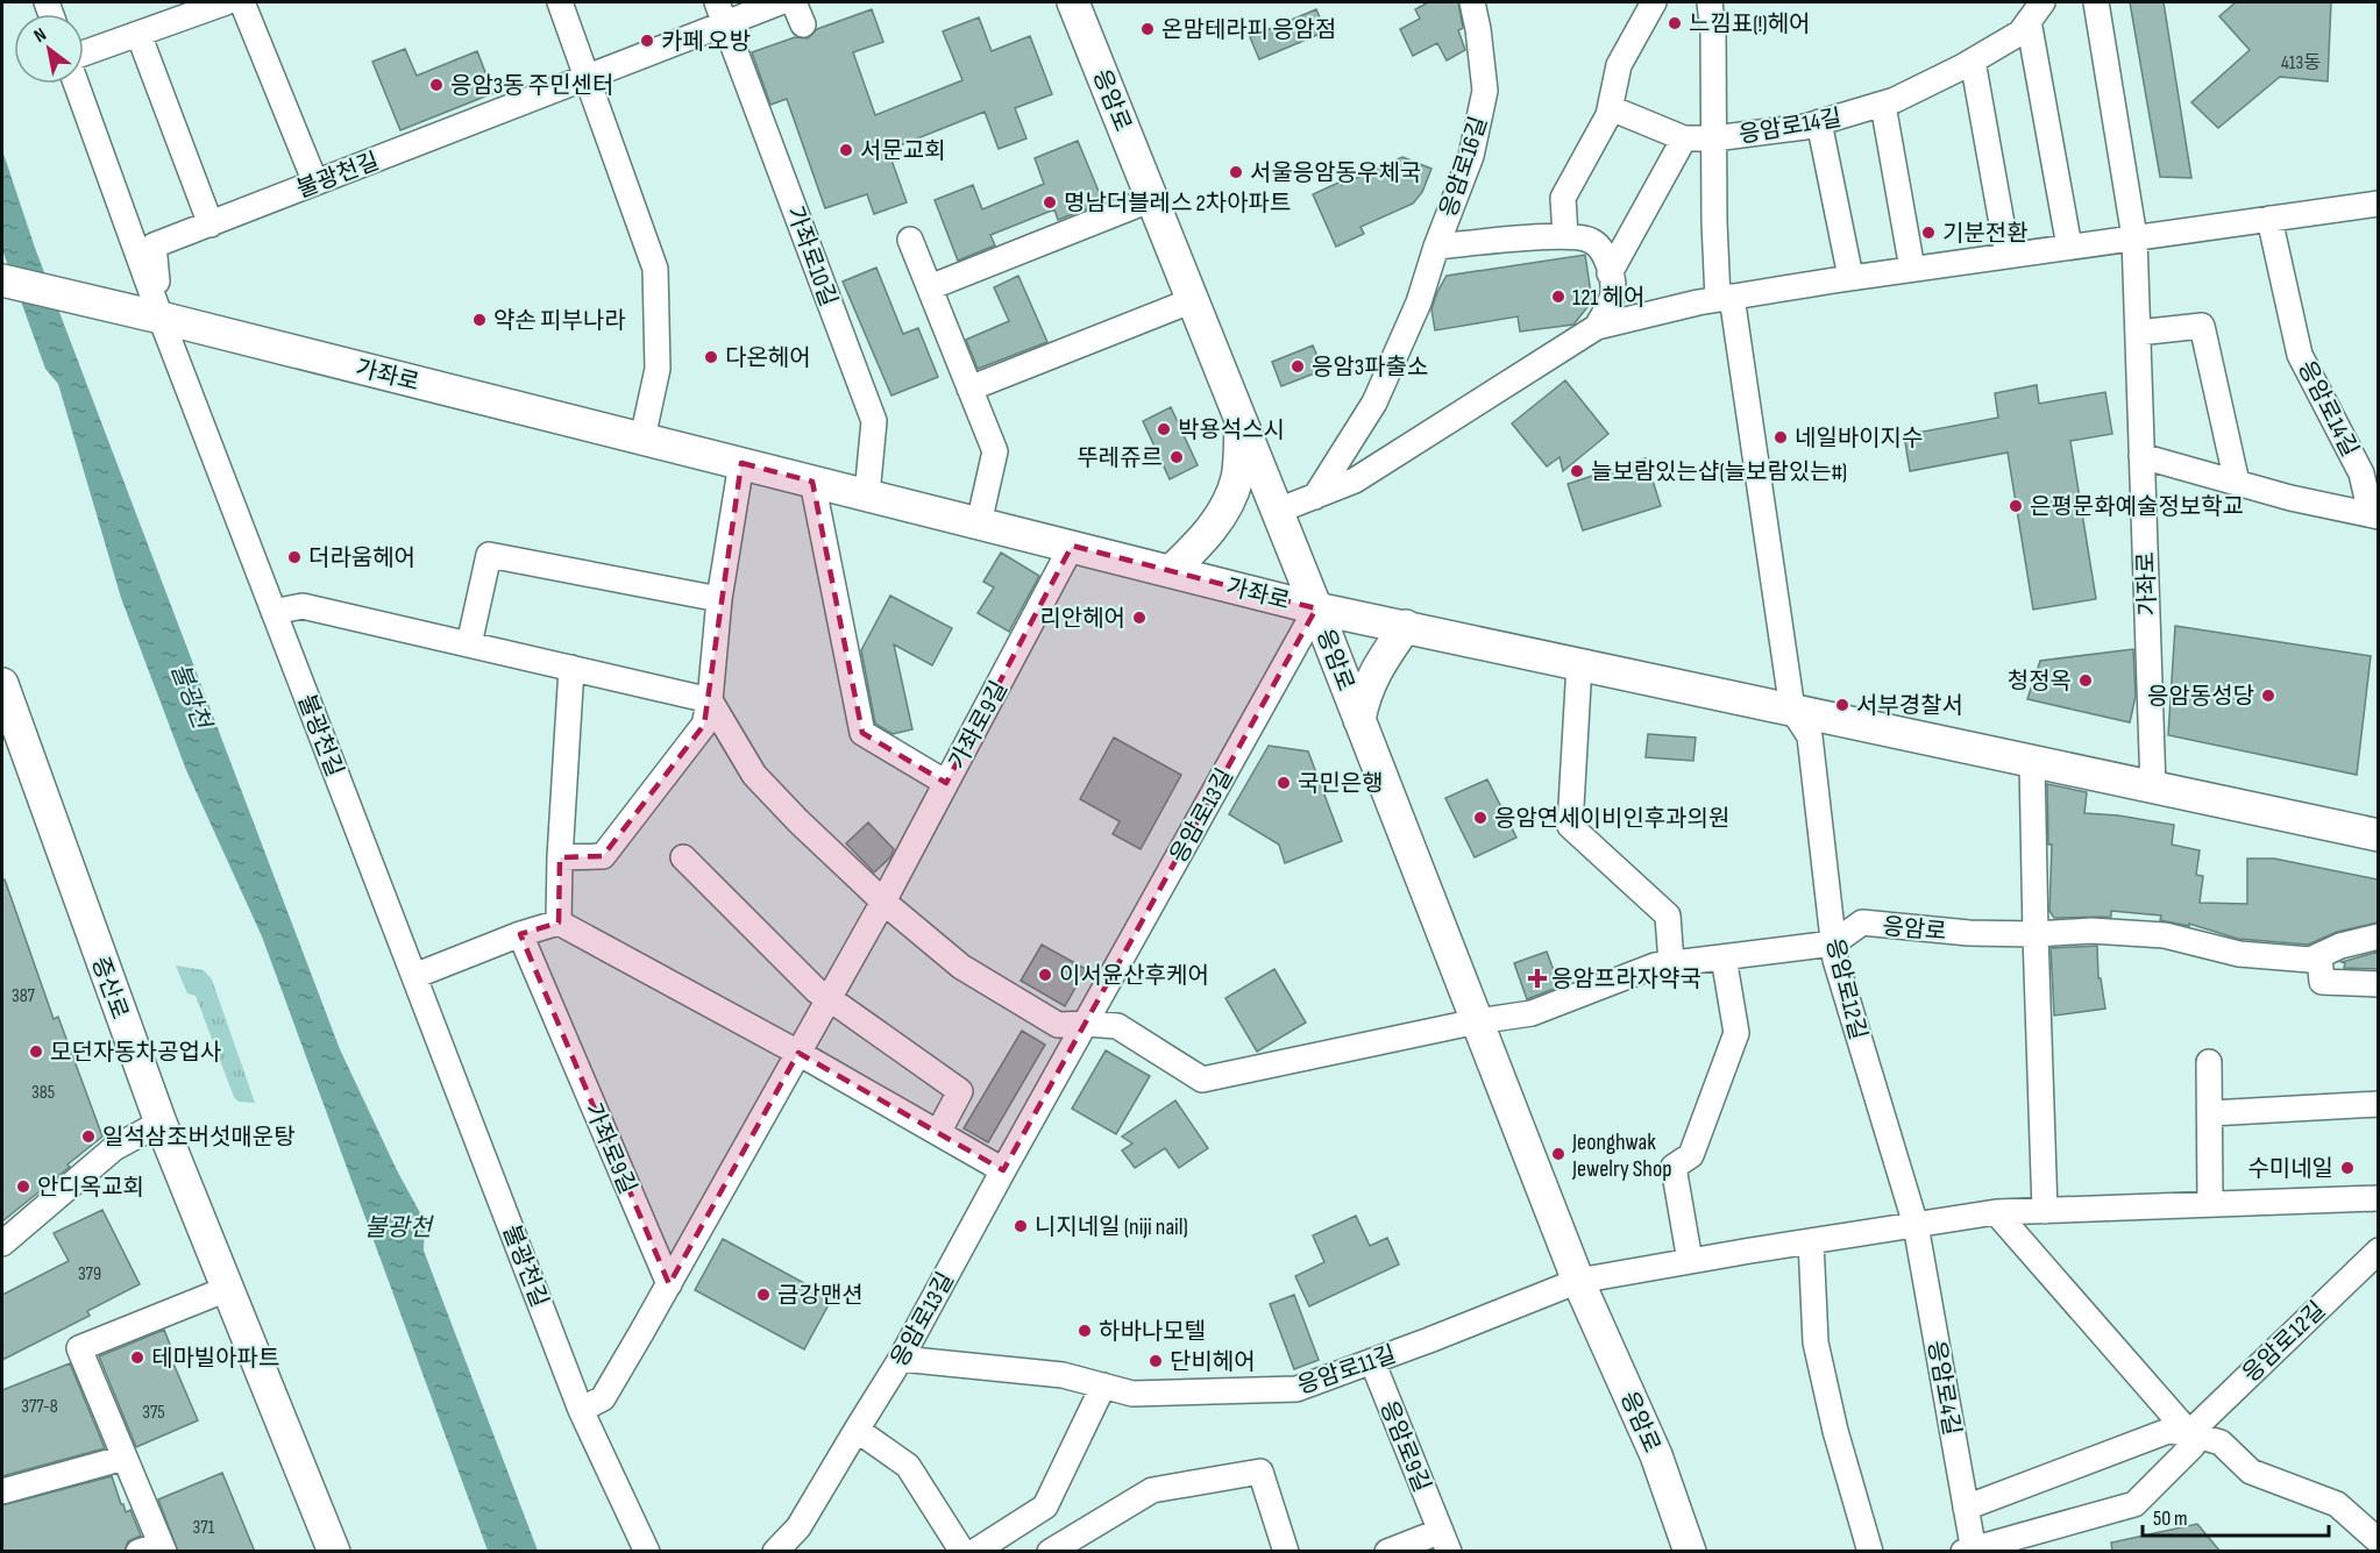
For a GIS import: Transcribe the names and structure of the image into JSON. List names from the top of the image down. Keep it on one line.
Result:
{"streets":{"main road":["응암로","가좌로","증산로"],"street":["응암로14길","응암로16길","불광천길","가좌로10길","가좌로9길","응암로13길","응암로12길","응암로11길","응암로4길","응암로9길"]},"crossings":[["응암로","가좌로"],["응암로","응암로13길"],["응암로","응암로12길"],["응암로","응암로11길"],["불광천길","가좌로"],["불광천길","가좌로9길"],["가좌로10길","가좌로"],["가좌로","가좌로9길"],["가좌로","응암로13길"],["가좌로","응암로12길"],["응암로13길","응암로11길"],["응암로12길","응암로4길"],["응암로11길","응암로9길"]],"water":["불광천"],"places":{"other":["느낌표(!)헤어","온맘테라피 응암점","카페 오방","응암3동 주민센터","서문교회","서울응암동우체국","명남더블레스 2차아파트","기분전환","121 헤어","약손 피부나라","다온헤어","응암3파출소","박용석스시","네일바이지수","뚜레쥬르","늘보람있는샵(늘보람있는#)","은평문화예술정보학교","더라움헤어","리안헤어","청정옥","응암동성당","서부경찰서","국민은행","응암연세이비인후과의원","이서윤산후케어","모던자동차공업사","일석삼조버섯매운탕","Jeonghwak Jewelry Shop","수미네일","안디옥교회","니지네일 (niji nail)","금강맨션","하바나모텔","테마빌아파트","단비헤어"],"health":["응암프라자약국"]},"house_numbers":["413동","387","385","379","377-8","375","371"],"scale_bar":"50 m","north":"top left"}
